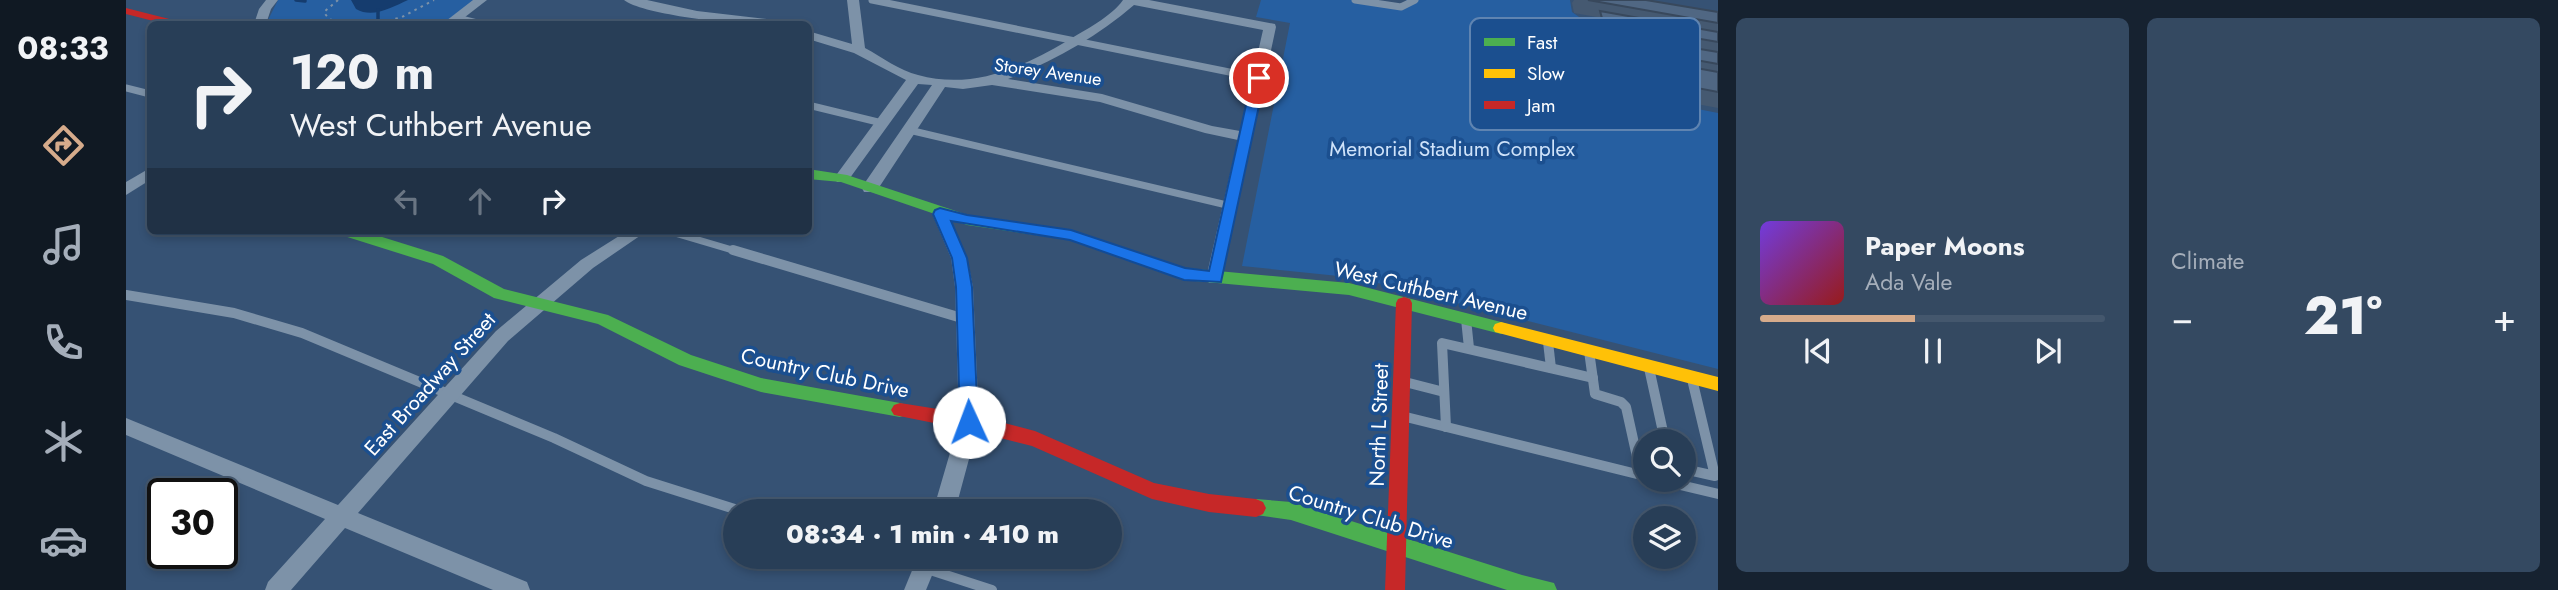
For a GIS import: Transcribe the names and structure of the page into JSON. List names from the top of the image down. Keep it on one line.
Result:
{"streets":{"street":["Storey Avenue","West Cuthbert Avenue","Country Club Drive","East Broadway Street","North L Street"]},"crossings":[["West Cuthbert Avenue","North L Street"],["Country Club Drive","East Broadway Street"],["Country Club Drive","North L Street"]],"parks":["Memorial Stadium Complex"],"legend":["Fast","Slow","Jam"],"page":{"tabs":"08:33","tile":"Climate","turn":["120 m","West Cuthbert Avenue"],"song":["Paper Moons","Ada Vale"],"heat":["−","21°","+"],"limit":"30","trip":"08:34 · 1 min · 410 m"}}
